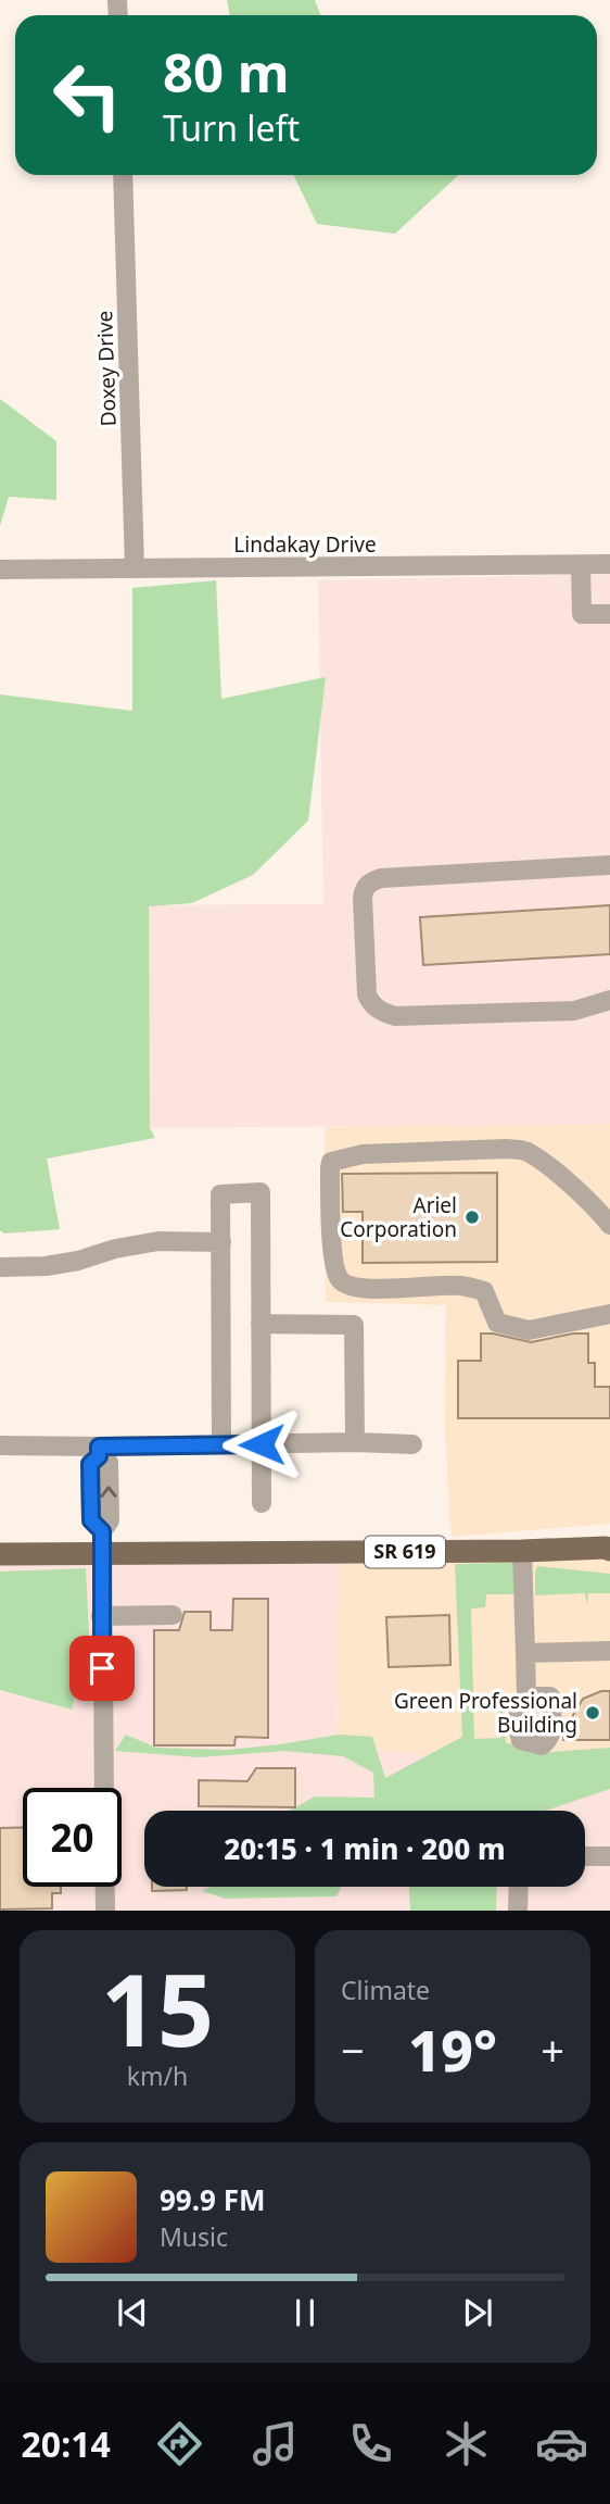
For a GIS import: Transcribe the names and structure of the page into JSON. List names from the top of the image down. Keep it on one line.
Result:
{"streets":{"main road":["SR 619"],"street":["Doxey Drive","Lindakay Drive"]},"crossings":[["Doxey Drive","Lindakay Drive"]],"places":["Ariel Corporation","Green Professional Building"],"page":{"turn":["80 m","Turn left"],"limit":"20","trip":"20:15 · 1 min · 200 m","tile":[["15","km/h"],"Climate"],"heat":["−","19°","+"],"song":["99.9 FM","Music"],"tabs":"20:14"}}
